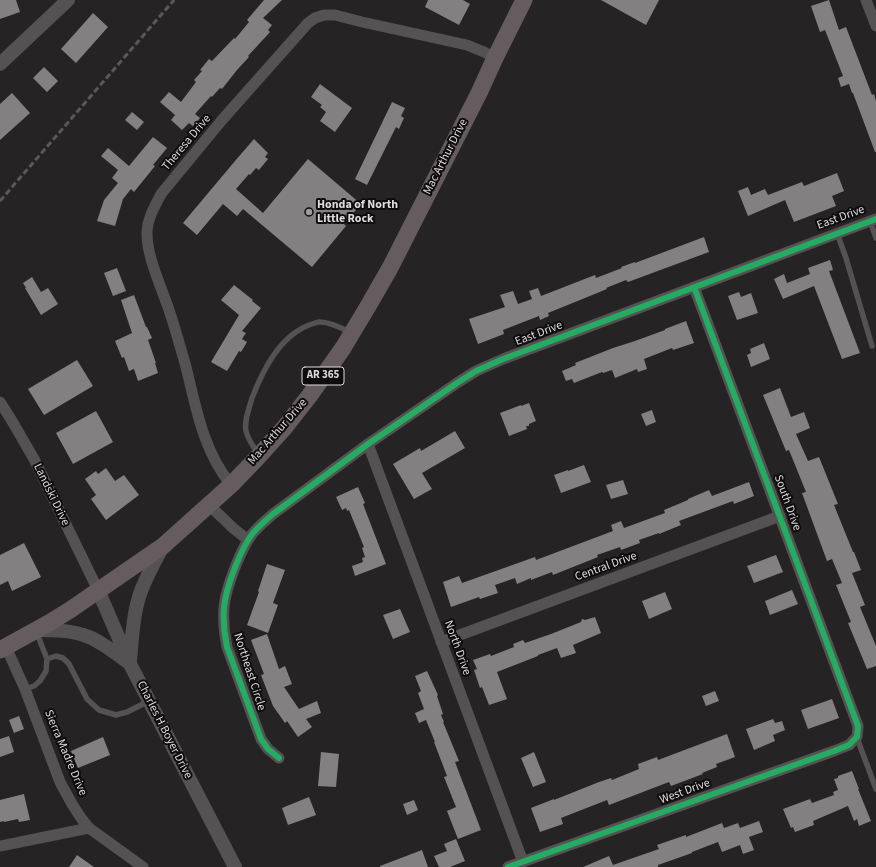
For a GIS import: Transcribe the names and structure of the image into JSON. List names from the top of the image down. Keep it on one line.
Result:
{"streets":{"main road":["Mac Arthur Drive","AR 365"],"street":["Theresa Drive","East Drive","Landski Drive","South Drive","Central Drive","North Drive","Northeast Circle","Charles H Boyer Drive","Sierra Madre Drive","West Drive"]},"crossings":[["Theresa Drive","Mac Arthur Drive"],["Mac Arthur Drive","Landski Drive"],["Mac Arthur Drive","Charles H Boyer Drive"],["Mac Arthur Drive","Sierra Madre Drive"],["East Drive","South Drive"],["East Drive","North Drive"],["East Drive","Northeast Circle"],["Landski Drive","Charles H Boyer Drive"],["South Drive","Central Drive"],["South Drive","West Drive"],["Central Drive","North Drive"],["North Drive","West Drive"]],"places":["Honda of North Little Rock"]}
